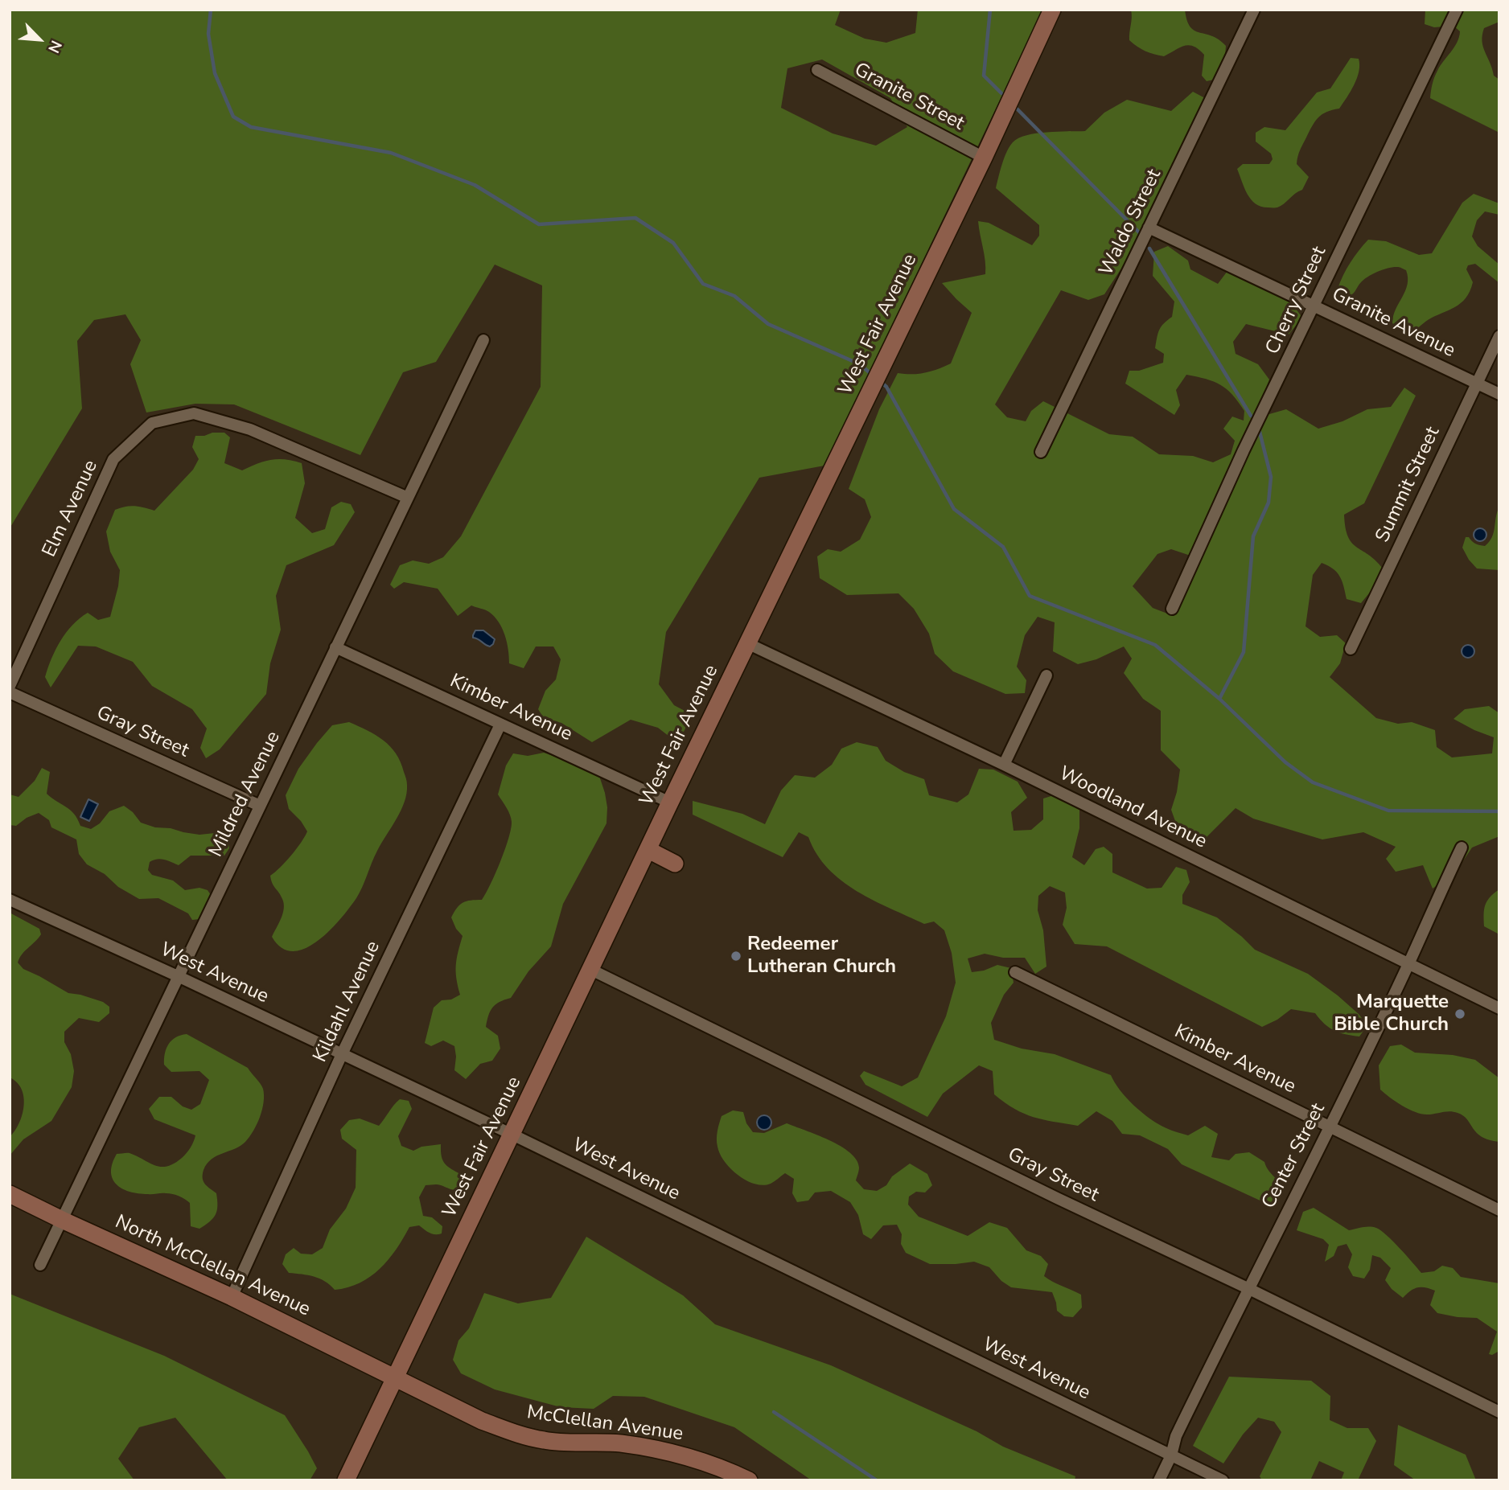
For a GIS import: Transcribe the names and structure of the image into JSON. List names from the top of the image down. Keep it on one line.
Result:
{"streets":{"street":["Granite Street","Waldo Street","Cherry Street","Granite Avenue","West Fair Avenue","Summit Street","Elm Avenue","Kimber Avenue","Gray Street","Mildred Avenue","Woodland Avenue","West Avenue","Kildahl Avenue","Center Street","North McClellan Avenue","McClellan Avenue"]},"crossings":[["Granite Street","West Fair Avenue"],["Waldo Street","Granite Avenue"],["Cherry Street","Granite Avenue"],["Granite Avenue","Summit Street"],["West Fair Avenue","Kimber Avenue"],["West Fair Avenue","Gray Street"],["West Fair Avenue","Woodland Avenue"],["West Fair Avenue","West Avenue"],["West Fair Avenue","North McClellan Avenue"],["West Fair Avenue","McClellan Avenue"],["Elm Avenue","Mildred Avenue"],["Kimber Avenue","Mildred Avenue"],["Kimber Avenue","Kildahl Avenue"],["Kimber Avenue","Center Street"],["Gray Street","Mildred Avenue"],["Gray Street","Center Street"],["Mildred Avenue","West Avenue"],["Mildred Avenue","North McClellan Avenue"],["Woodland Avenue","Center Street"],["West Avenue","Kildahl Avenue"],["West Avenue","Center Street"],["Kildahl Avenue","North McClellan Avenue"],["North McClellan Avenue","McClellan Avenue"]],"places":["Redeemer Lutheran Church","Marquette Bible Church"],"north":"bottom right"}
